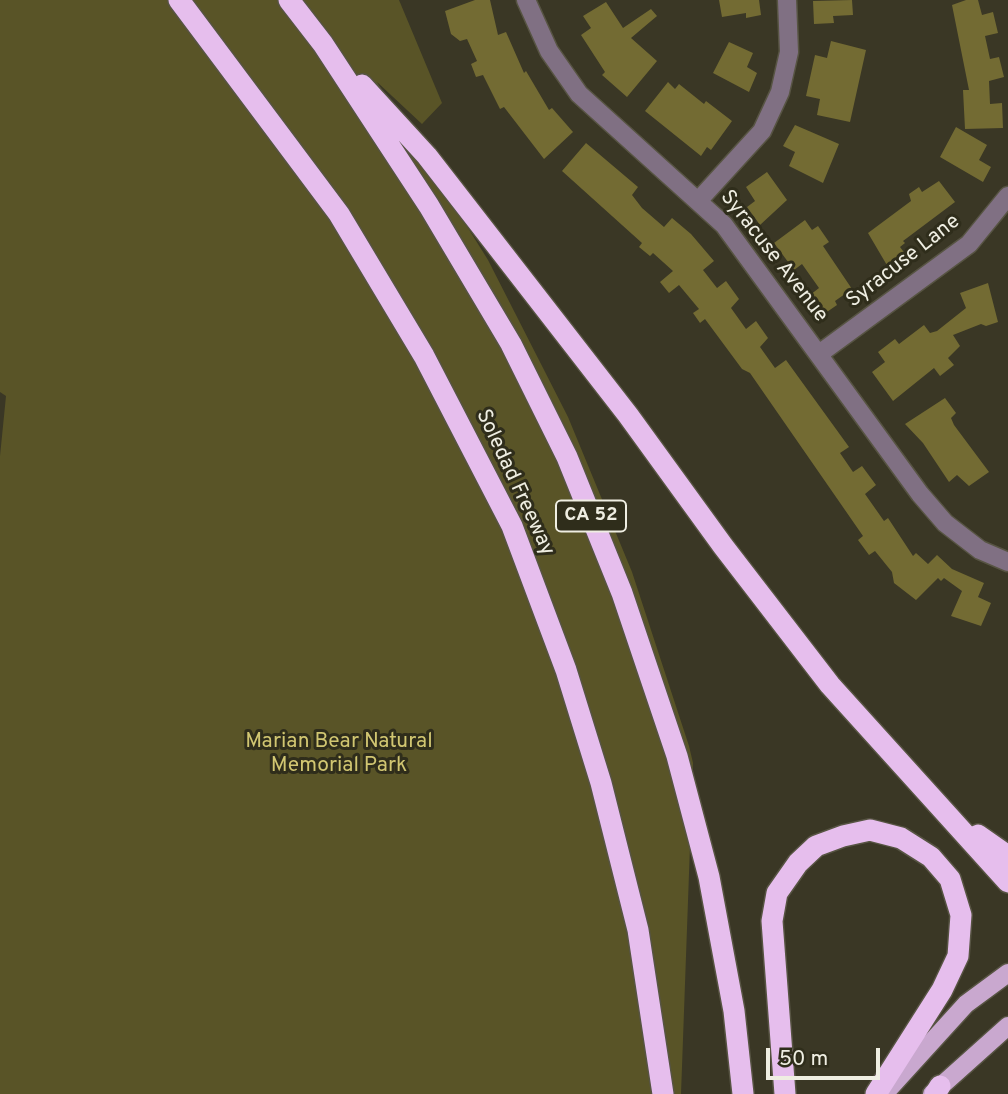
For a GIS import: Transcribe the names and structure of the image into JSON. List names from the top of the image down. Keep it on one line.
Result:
{"streets":{"highway":["Soledad Freeway","CA 52"],"street":["Syracuse Avenue","Syracuse Lane"]},"crossings":[["Syracuse Avenue","Syracuse Lane"]],"parks":["Marian Bear Natural Memorial Park"],"scale_bar":"50 m"}
